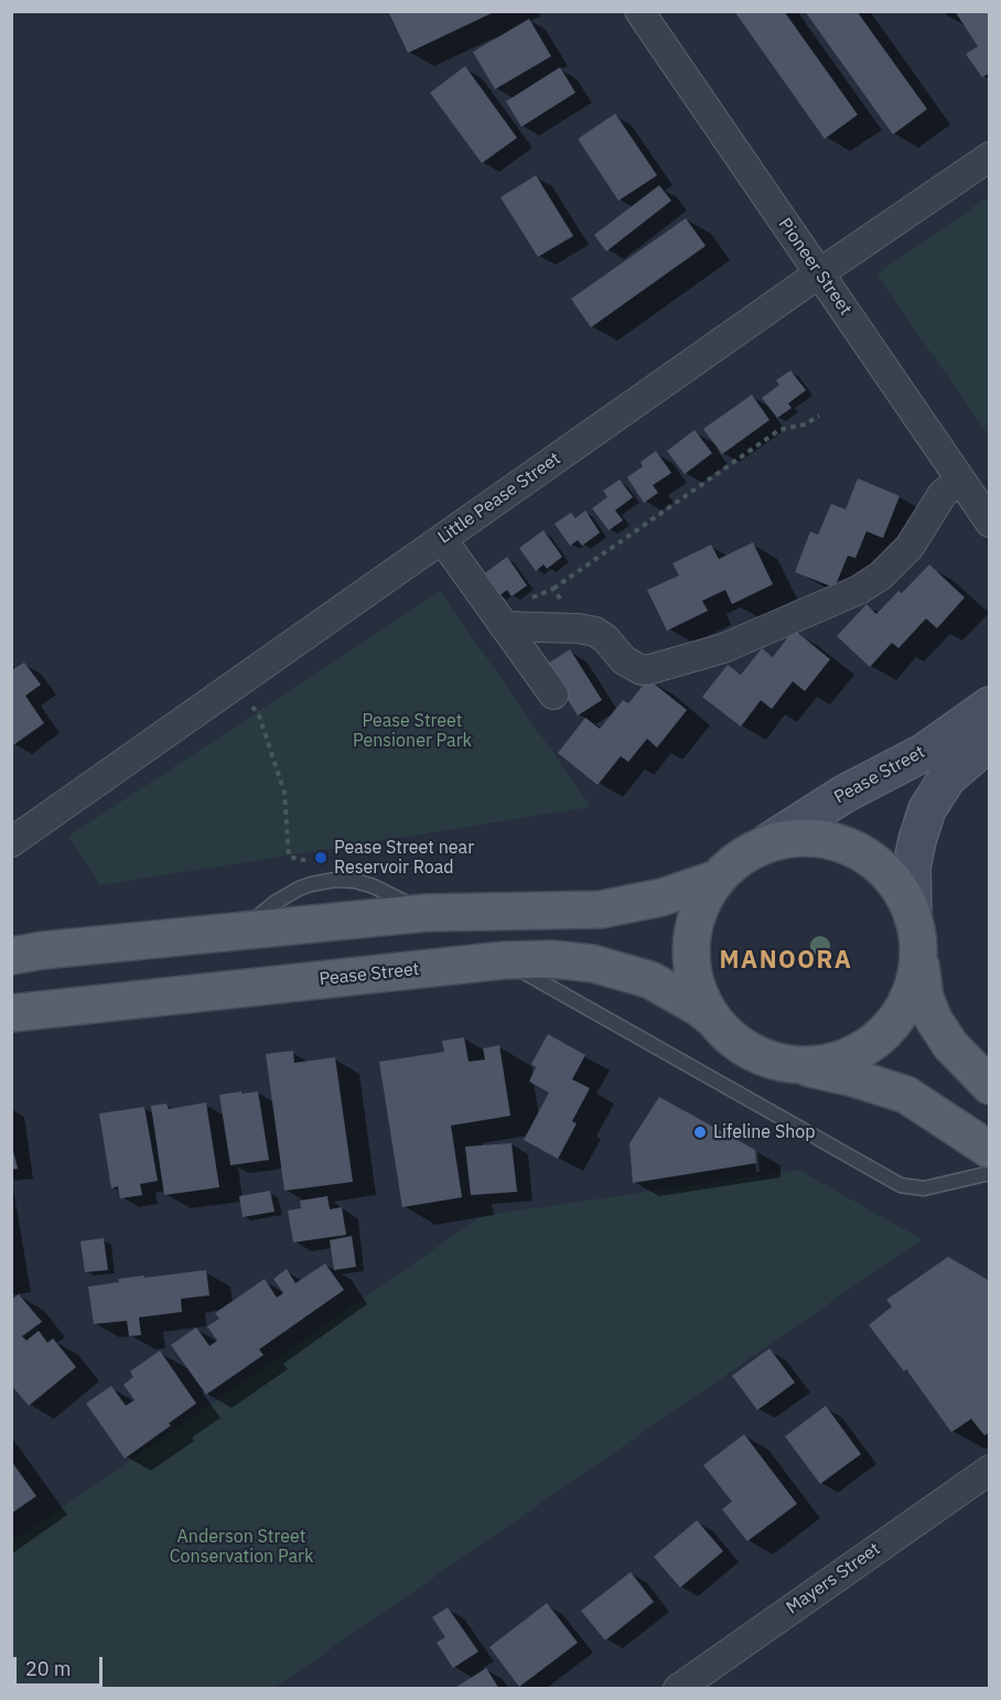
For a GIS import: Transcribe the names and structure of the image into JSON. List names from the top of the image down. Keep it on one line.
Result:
{"streets":{"main road":["Pease Street"],"street":["Pioneer Street","Little Pease Street","Mayers Street"]},"crossings":[["Pioneer Street","Little Pease Street"]],"districts":["MANOORA"],"parks":["Pease Street Pensioner Park","Anderson Street Conservation Park"],"places":["Pease Street near Reservoir Road","Lifeline Shop"],"scale_bar":"20 m"}
